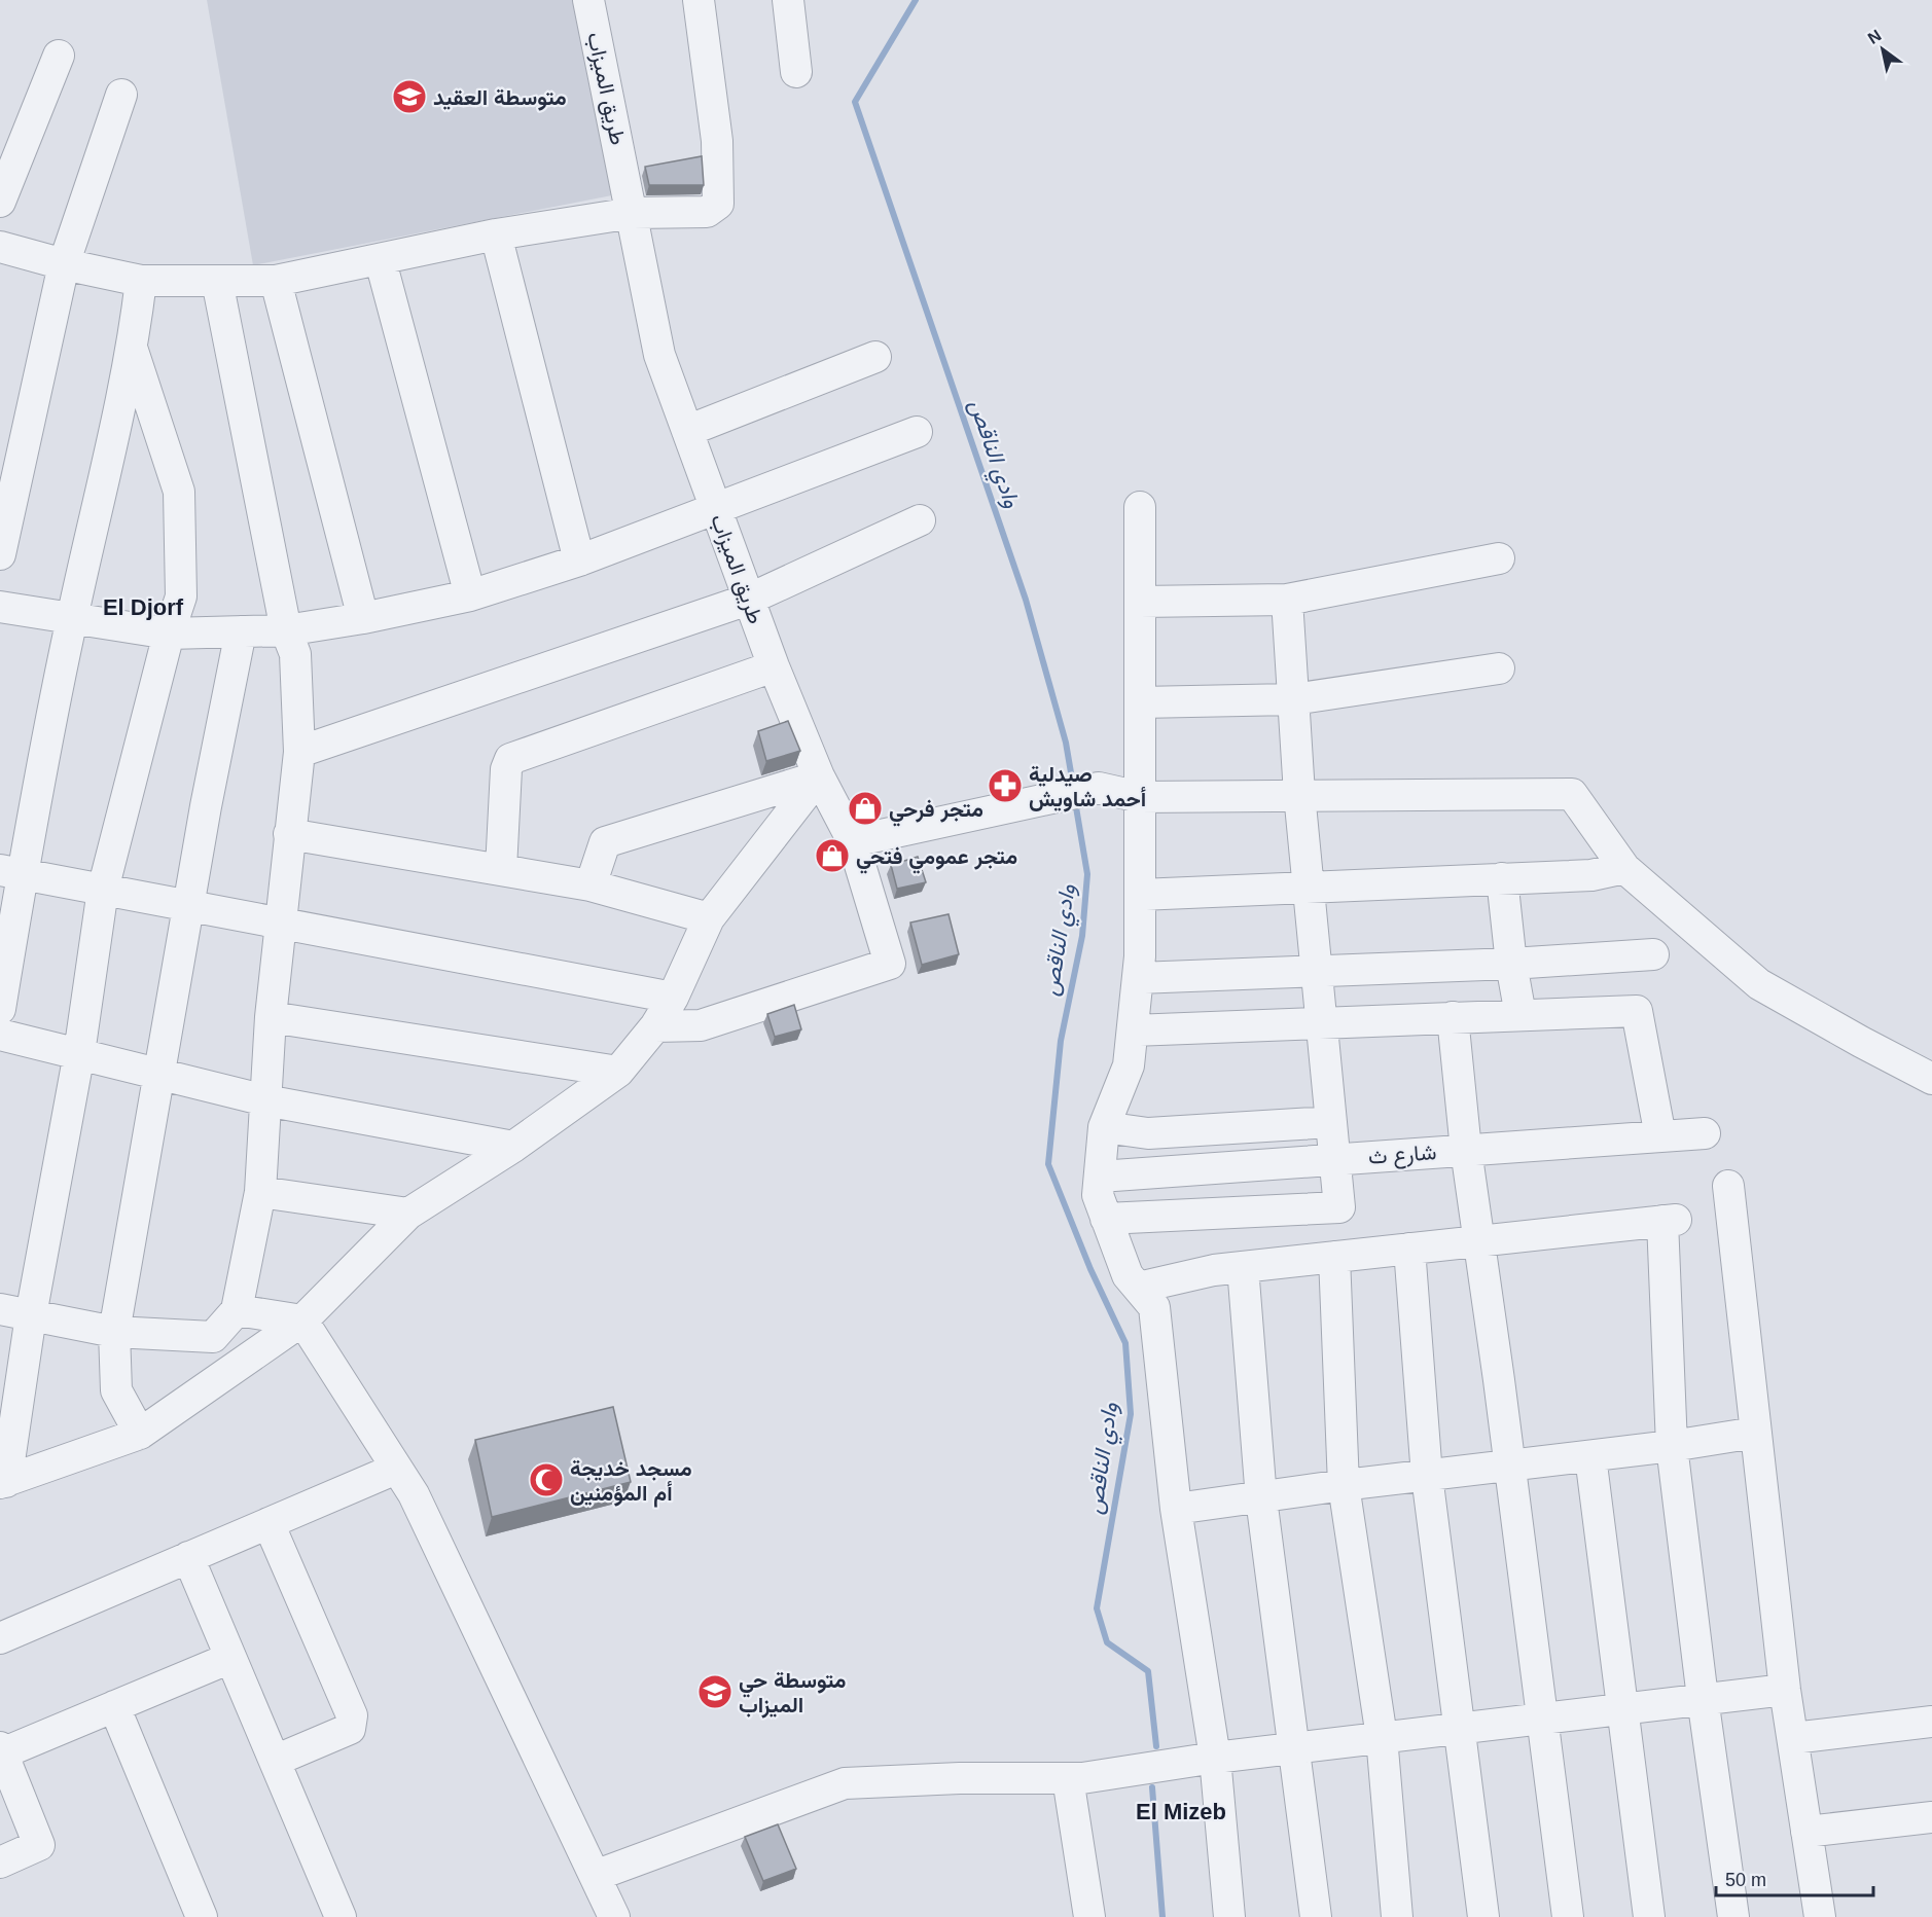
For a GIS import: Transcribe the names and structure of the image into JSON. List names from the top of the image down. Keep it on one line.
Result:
{"streets":{"street":["طريق الميزاب","شارع ث"]},"districts":["El Djorf","El Mizeb"],"water":["وادي الناقص"],"places":{"school or university":["متوسطة العقيد","متوسطة حي الميزاب"],"pharmacy":["صيدلية أحمد شاويش"],"shop":["متجر فرحي","متجر عمومي فتحي"],"mosque":["مسجد خديجة أم المؤمنين"]},"scale_bar":"50 m","north":"top left"}
